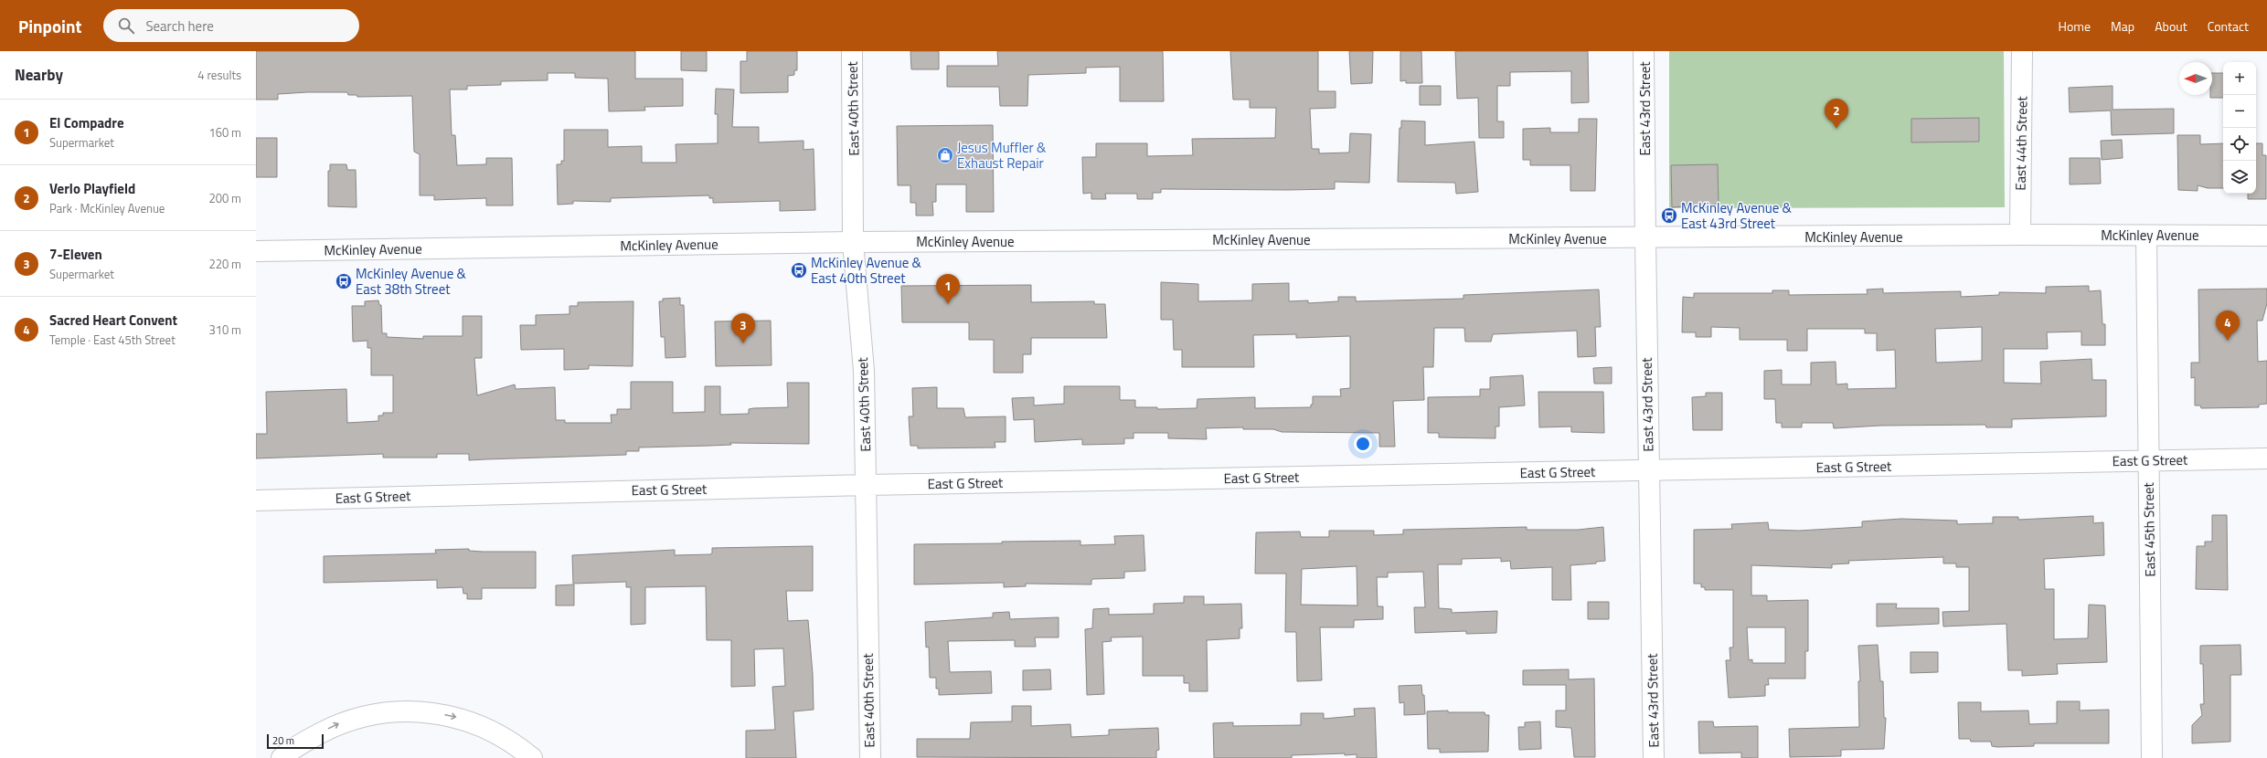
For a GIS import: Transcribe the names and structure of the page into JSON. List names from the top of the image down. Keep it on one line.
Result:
{"streets":{"main road":["East 40th Street","East 43rd Street","East 44th Street","McKinley Avenue","East G Street","East 45th Street"]},"crossings":[["East 40th Street","McKinley Avenue"],["East 40th Street","East G Street"],["East 43rd Street","McKinley Avenue"],["East 43rd Street","East G Street"],["East 44th Street","McKinley Avenue"],["McKinley Avenue","East 45th Street"],["East G Street","East 45th Street"]],"places":{"shop":["Jesus Muffler & Exhaust Repair"],"bus stop":["McKinley Avenue & East 43rd Street","McKinley Avenue & East 40th Street","McKinley Avenue & East 38th Street"]},"scale_bar":"20 m","north":"left","page":{"header":"Pinpoint","search":"Search here","nav":["Home","Map","About","Contact"],"heading":["Nearby","4 results"],"map_buttons":["+","−"],"list":[{"mark":"1","name":"El Compadre","note":"Supermarket","value":"160 m"},{"mark":"2","name":"Verlo Playfield","note":"Park · McKinley Avenue","value":"200 m"},{"mark":"3","name":"7-Eleven","note":"Supermarket","value":"220 m"},{"mark":"4","name":"Sacred Heart Convent","note":"Temple · East 45th Street","value":"310 m"}],"pins":["2","1","4","3"],"scale":"20 m"}}
